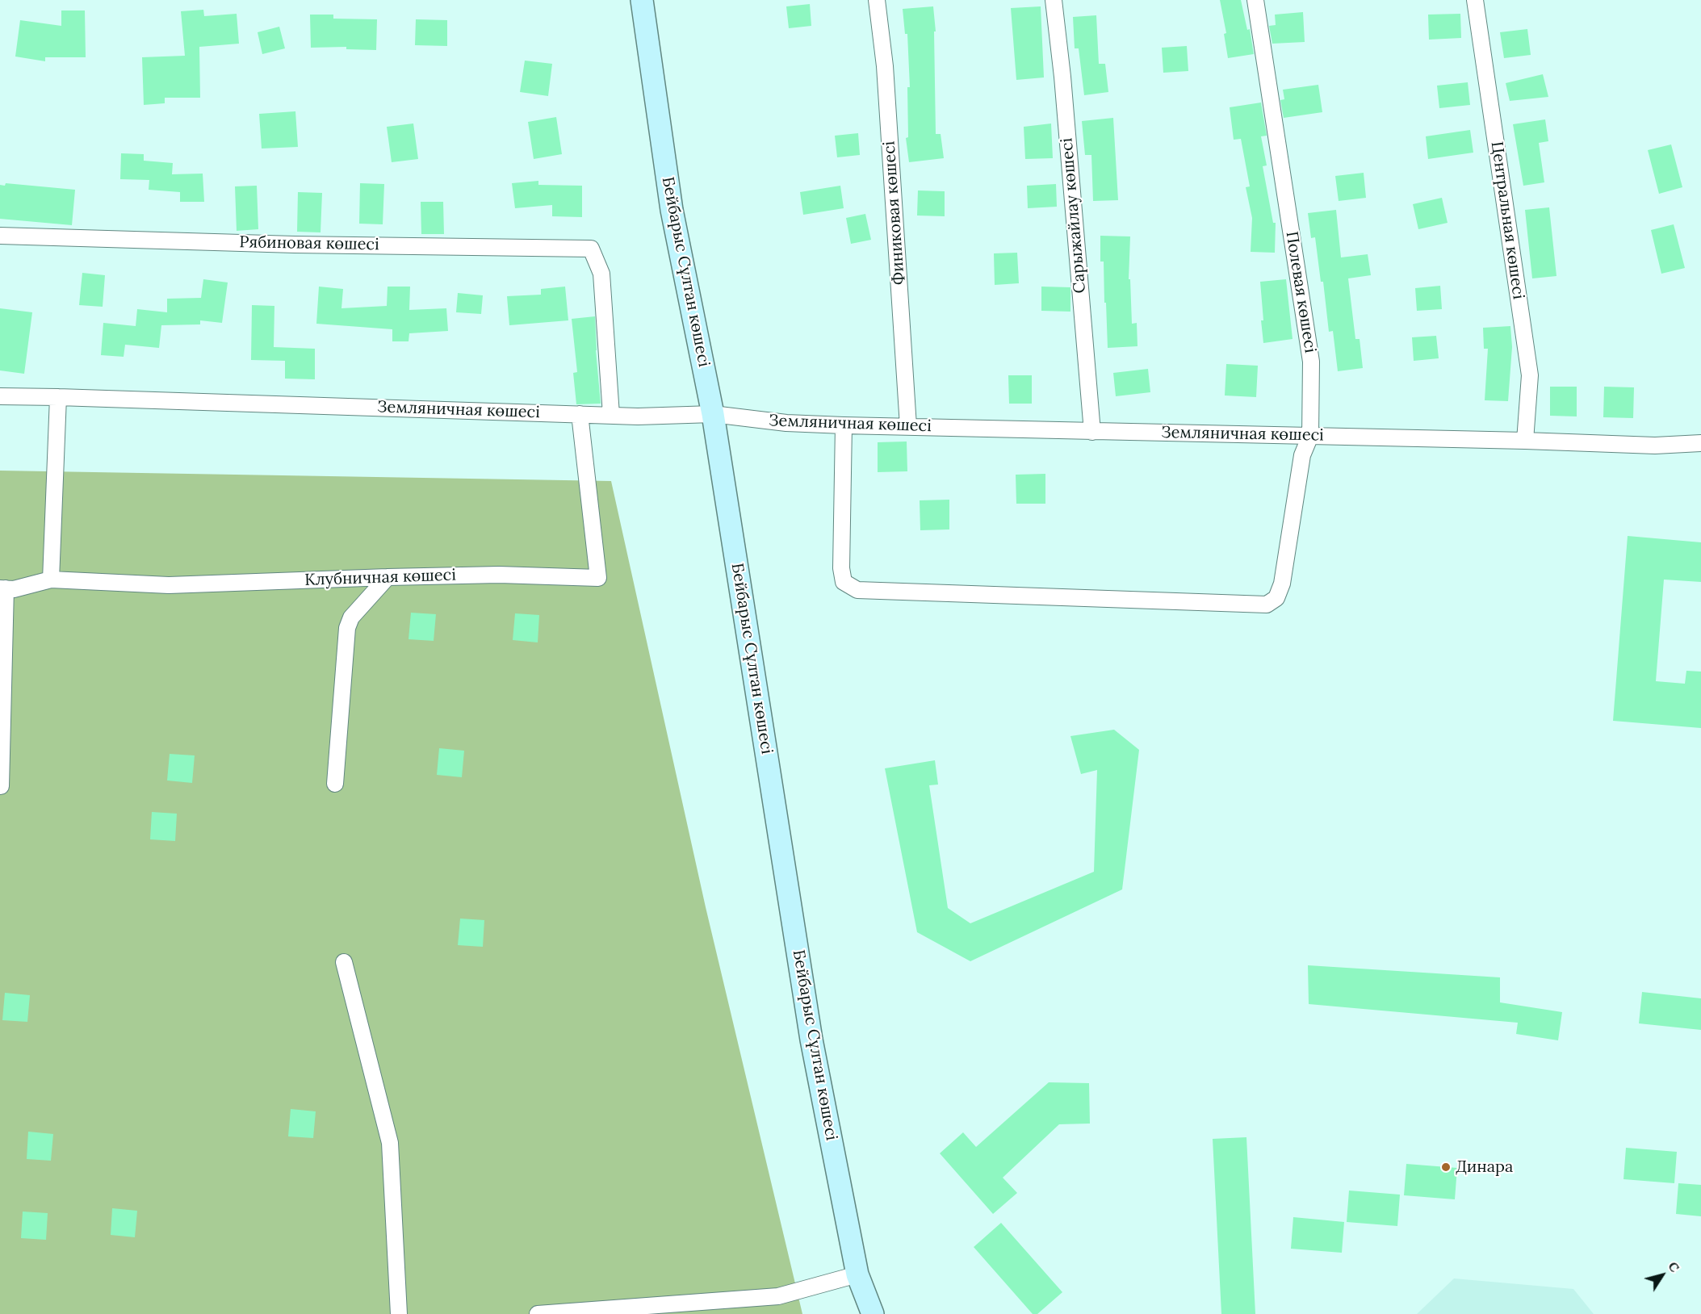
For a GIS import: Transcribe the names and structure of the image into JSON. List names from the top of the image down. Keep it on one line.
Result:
{"streets":{"street":["Финиковая көшесі","Сарыжайлау көшесі","Центральная көшесі","Рябиновая көшесі","Бейбарыс Сұлтан көшесі","Полевая көшесі","Земляничная көшесі","Клубничная көшесі"]},"crossings":[["Финиковая көшесі","Земляничная көшесі"],["Сарыжайлау көшесі","Земляничная көшесі"],["Центральная көшесі","Земляничная көшесі"],["Рябиновая көшесі","Земляничная көшесі"],["Бейбарыс Сұлтан көшесі","Земляничная көшесі"],["Полевая көшесі","Земляничная көшесі"],["Земляничная көшесі","Клубничная көшесі"]],"places":["Динара"],"north":"top right"}
